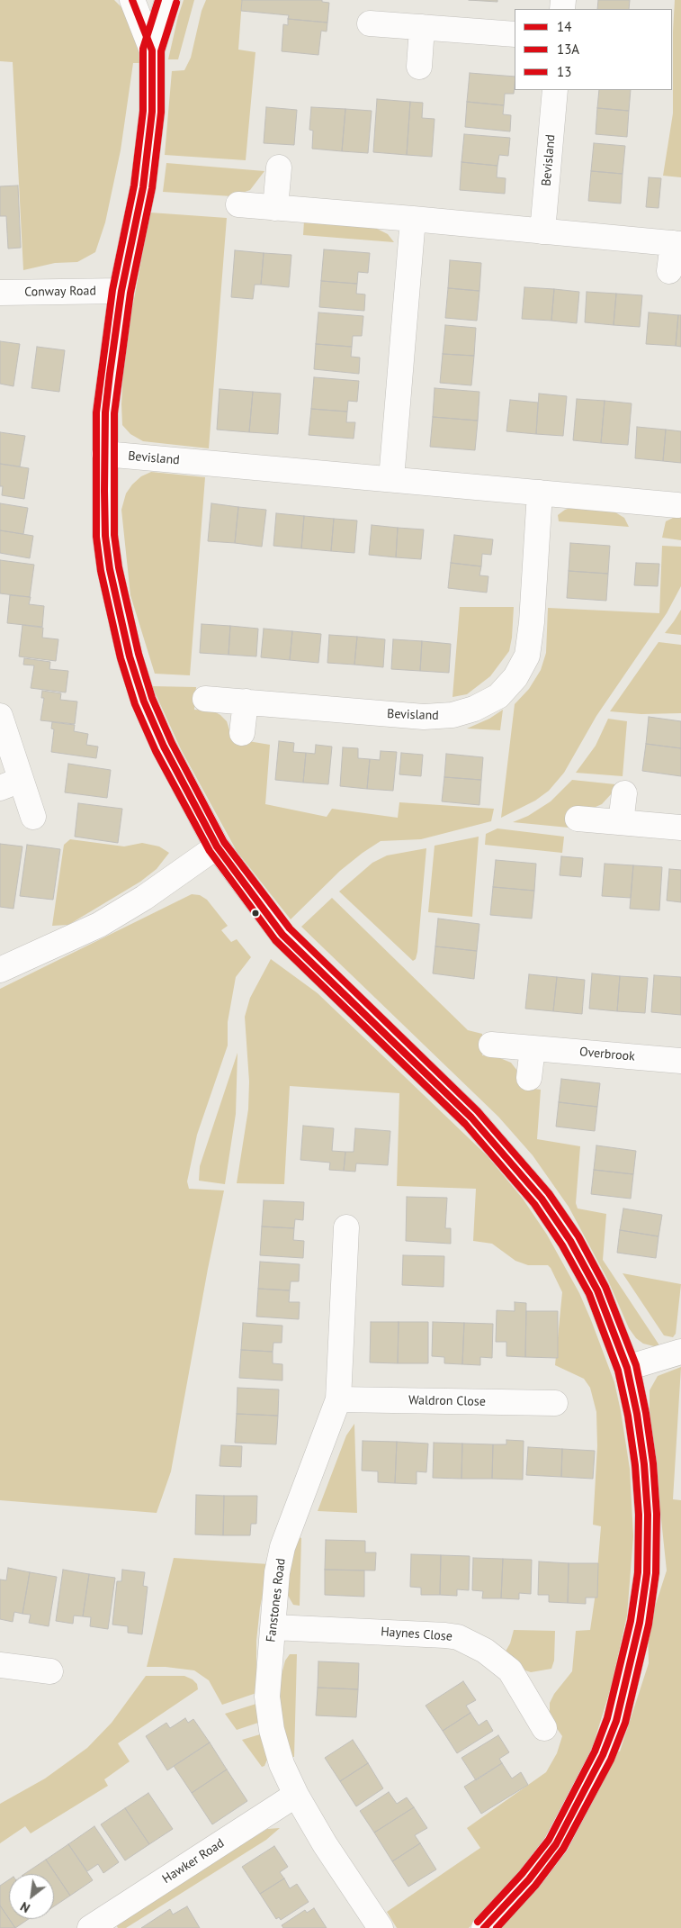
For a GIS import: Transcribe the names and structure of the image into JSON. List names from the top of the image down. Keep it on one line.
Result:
{"streets":{"street":["Bevisland","Conway Road","Overbrook","Waldron Close","Fanstones Road","Haynes Close","Hawker Road"]},"crossings":[["Waldron Close","Fanstones Road"],["Fanstones Road","Haynes Close"],["Fanstones Road","Hawker Road"]],"lines":["transit line 14","transit line 13A","transit line 13"],"legend":["14","13A","13"],"north":"bottom left"}
